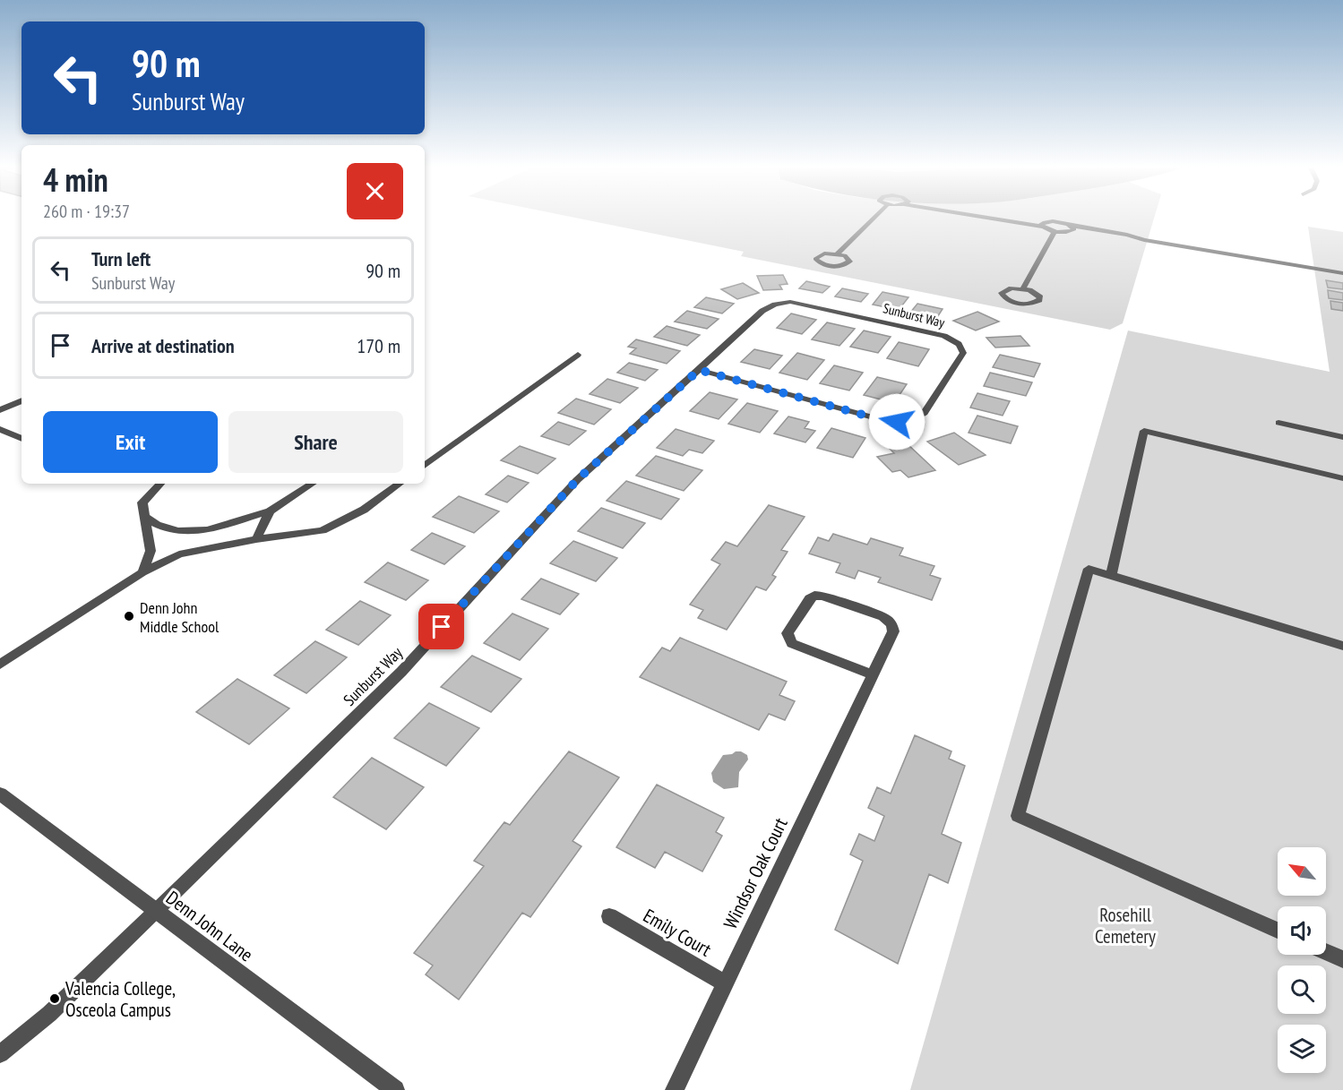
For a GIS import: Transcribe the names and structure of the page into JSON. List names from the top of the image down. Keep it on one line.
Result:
{"streets":{"street":["Sunburst Way","Windsor Oak Court","Denn John Lane","Emily Court"]},"crossings":[["Sunburst Way","Denn John Lane"],["Windsor Oak Court","Emily Court"]],"parks":["Rosehill Cemetery"],"places":["Denn John Middle School","Valencia College, Osceola Campus"],"north":"top left","page":{"turn":["90 m","Sunburst Way"],"heading":["4 min","260 m · 19:37"],"list":[{"name":"Turn left","note":"Sunburst Way","value":"90 m"},{"name":"Arrive at destination","value":"170 m"}],"buttons":["Exit","Share"]}}
